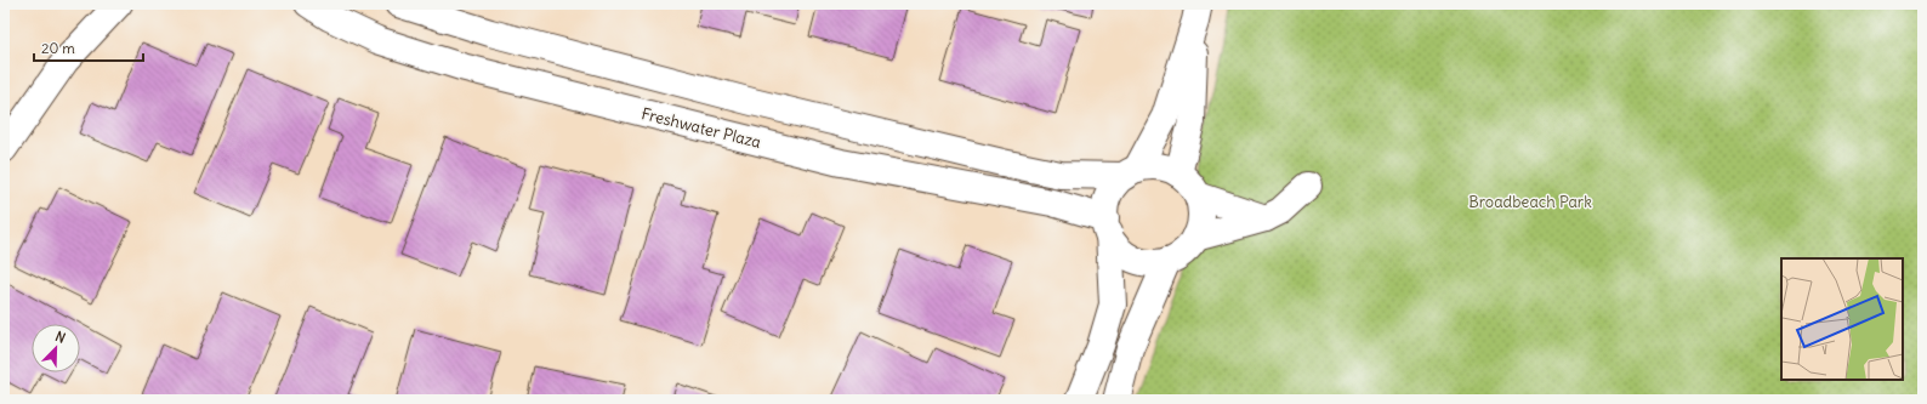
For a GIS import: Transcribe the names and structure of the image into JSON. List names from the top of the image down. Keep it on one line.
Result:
{"streets":{"street":["Freshwater Plaza"]},"parks":["Broadbeach Park"],"scale_bar":"20 m","north":"top right"}
